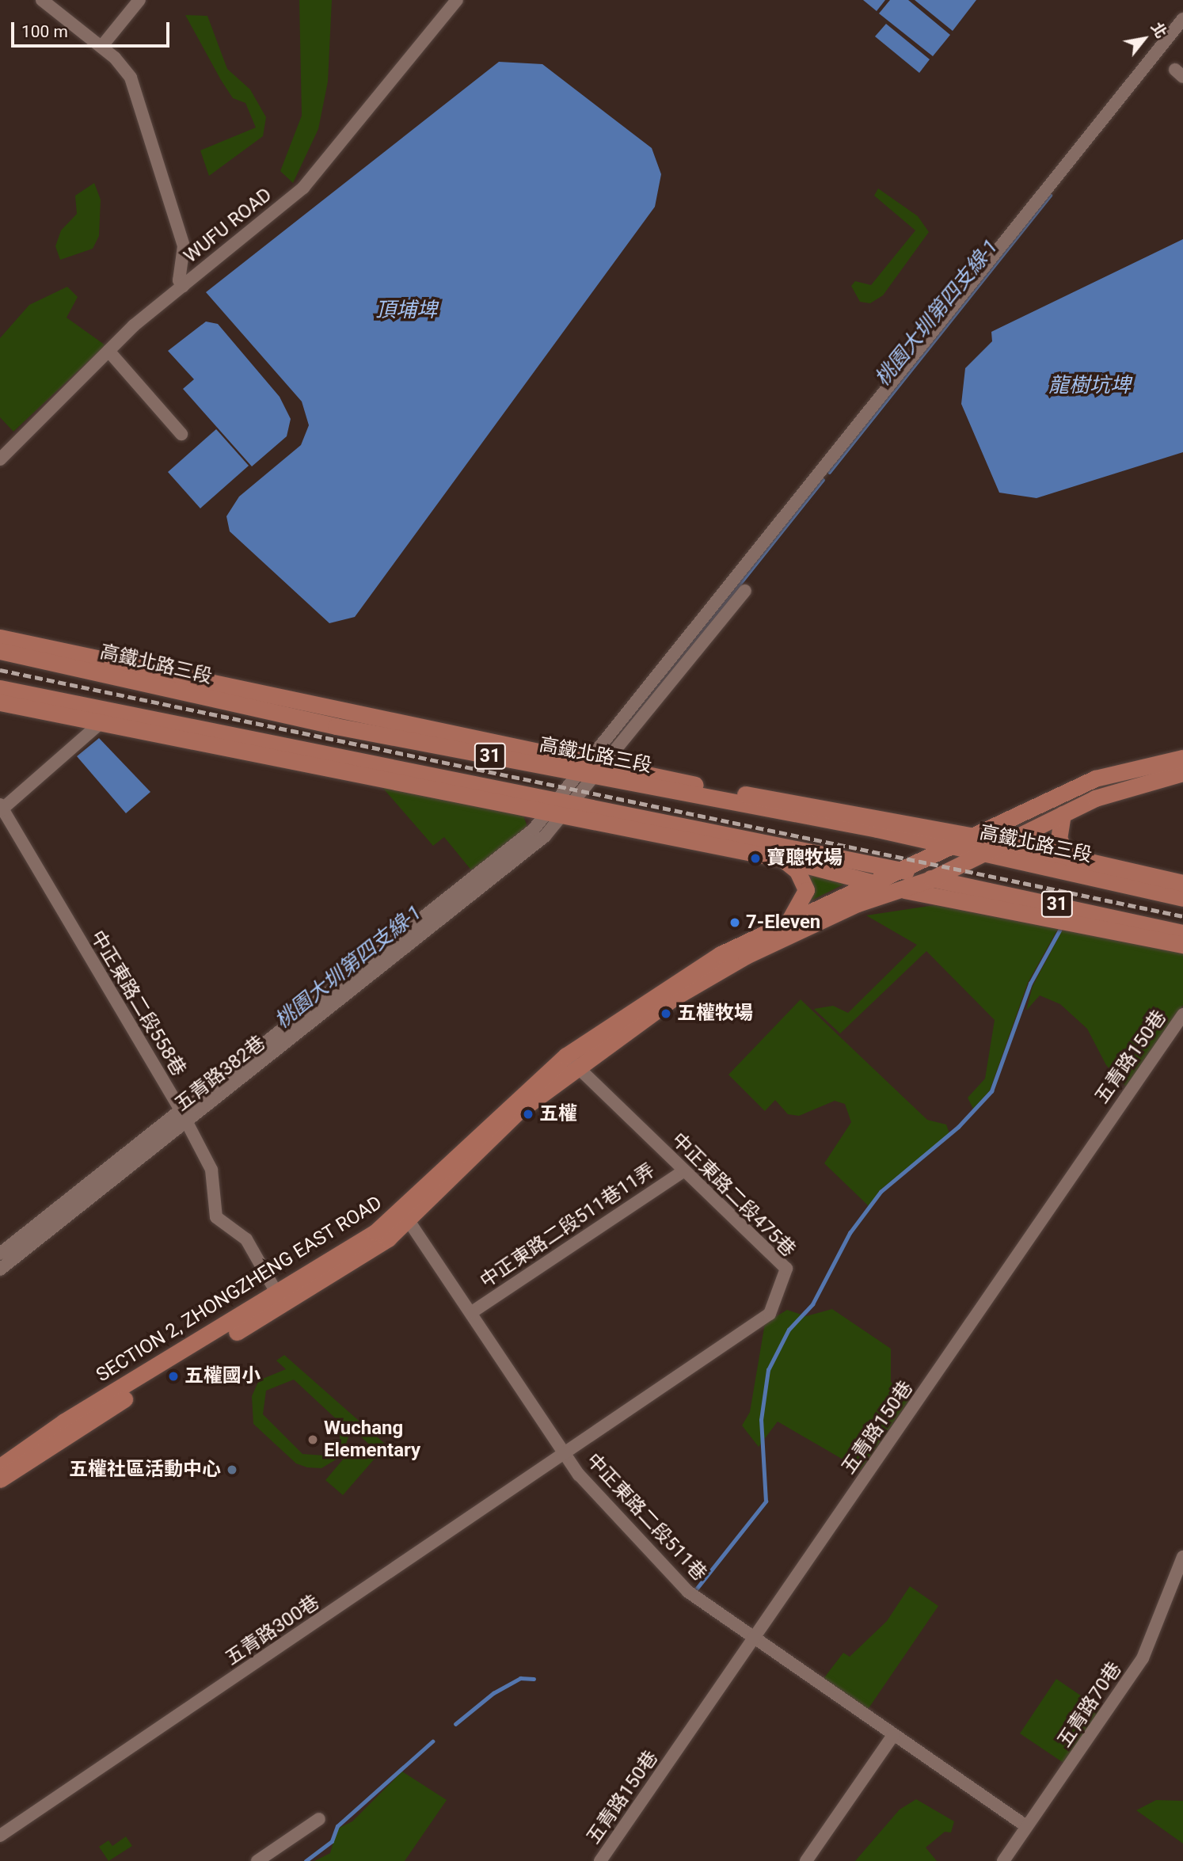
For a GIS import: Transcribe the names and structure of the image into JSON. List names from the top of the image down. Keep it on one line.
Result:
{"streets":{"main road":["高鐵北路三段","31","SECTION 2, ZHONGZHENG EAST ROAD"],"street":["WUFU ROAD","中正東路二段558巷","五青路150巷","五青路382巷","中正東路二段475巷","中正東路二段511巷11弄","中正東路二段511巷","五青路300巷","五青路70巷"]},"crossings":[["高鐵北路三段","SECTION 2, ZHONGZHENG EAST ROAD"],["31","五青路382巷"],["31","SECTION 2, ZHONGZHENG EAST ROAD"],["中正東路二段558巷","五青路382巷"],["中正東路二段558巷","SECTION 2, ZHONGZHENG EAST ROAD"],["五青路150巷","中正東路二段511巷"],["中正東路二段475巷","中正東路二段511巷11弄"],["中正東路二段475巷","SECTION 2, ZHONGZHENG EAST ROAD"],["中正東路二段475巷","中正東路二段511巷"],["中正東路二段475巷","五青路300巷"],["中正東路二段511巷11弄","中正東路二段511巷"],["SECTION 2, ZHONGZHENG EAST ROAD","中正東路二段511巷"],["中正東路二段511巷","五青路300巷"],["中正東路二段511巷","五青路70巷"]],"water":["頂埔埤","桃園大圳第四支線-1","龍樹坑埤"],"places":["寶聰牧場","7-Eleven","五權牧場","五權","五權國小","Wuchang Elementary","五權社區活動中心"],"scale_bar":"100 m","north":"top right"}
